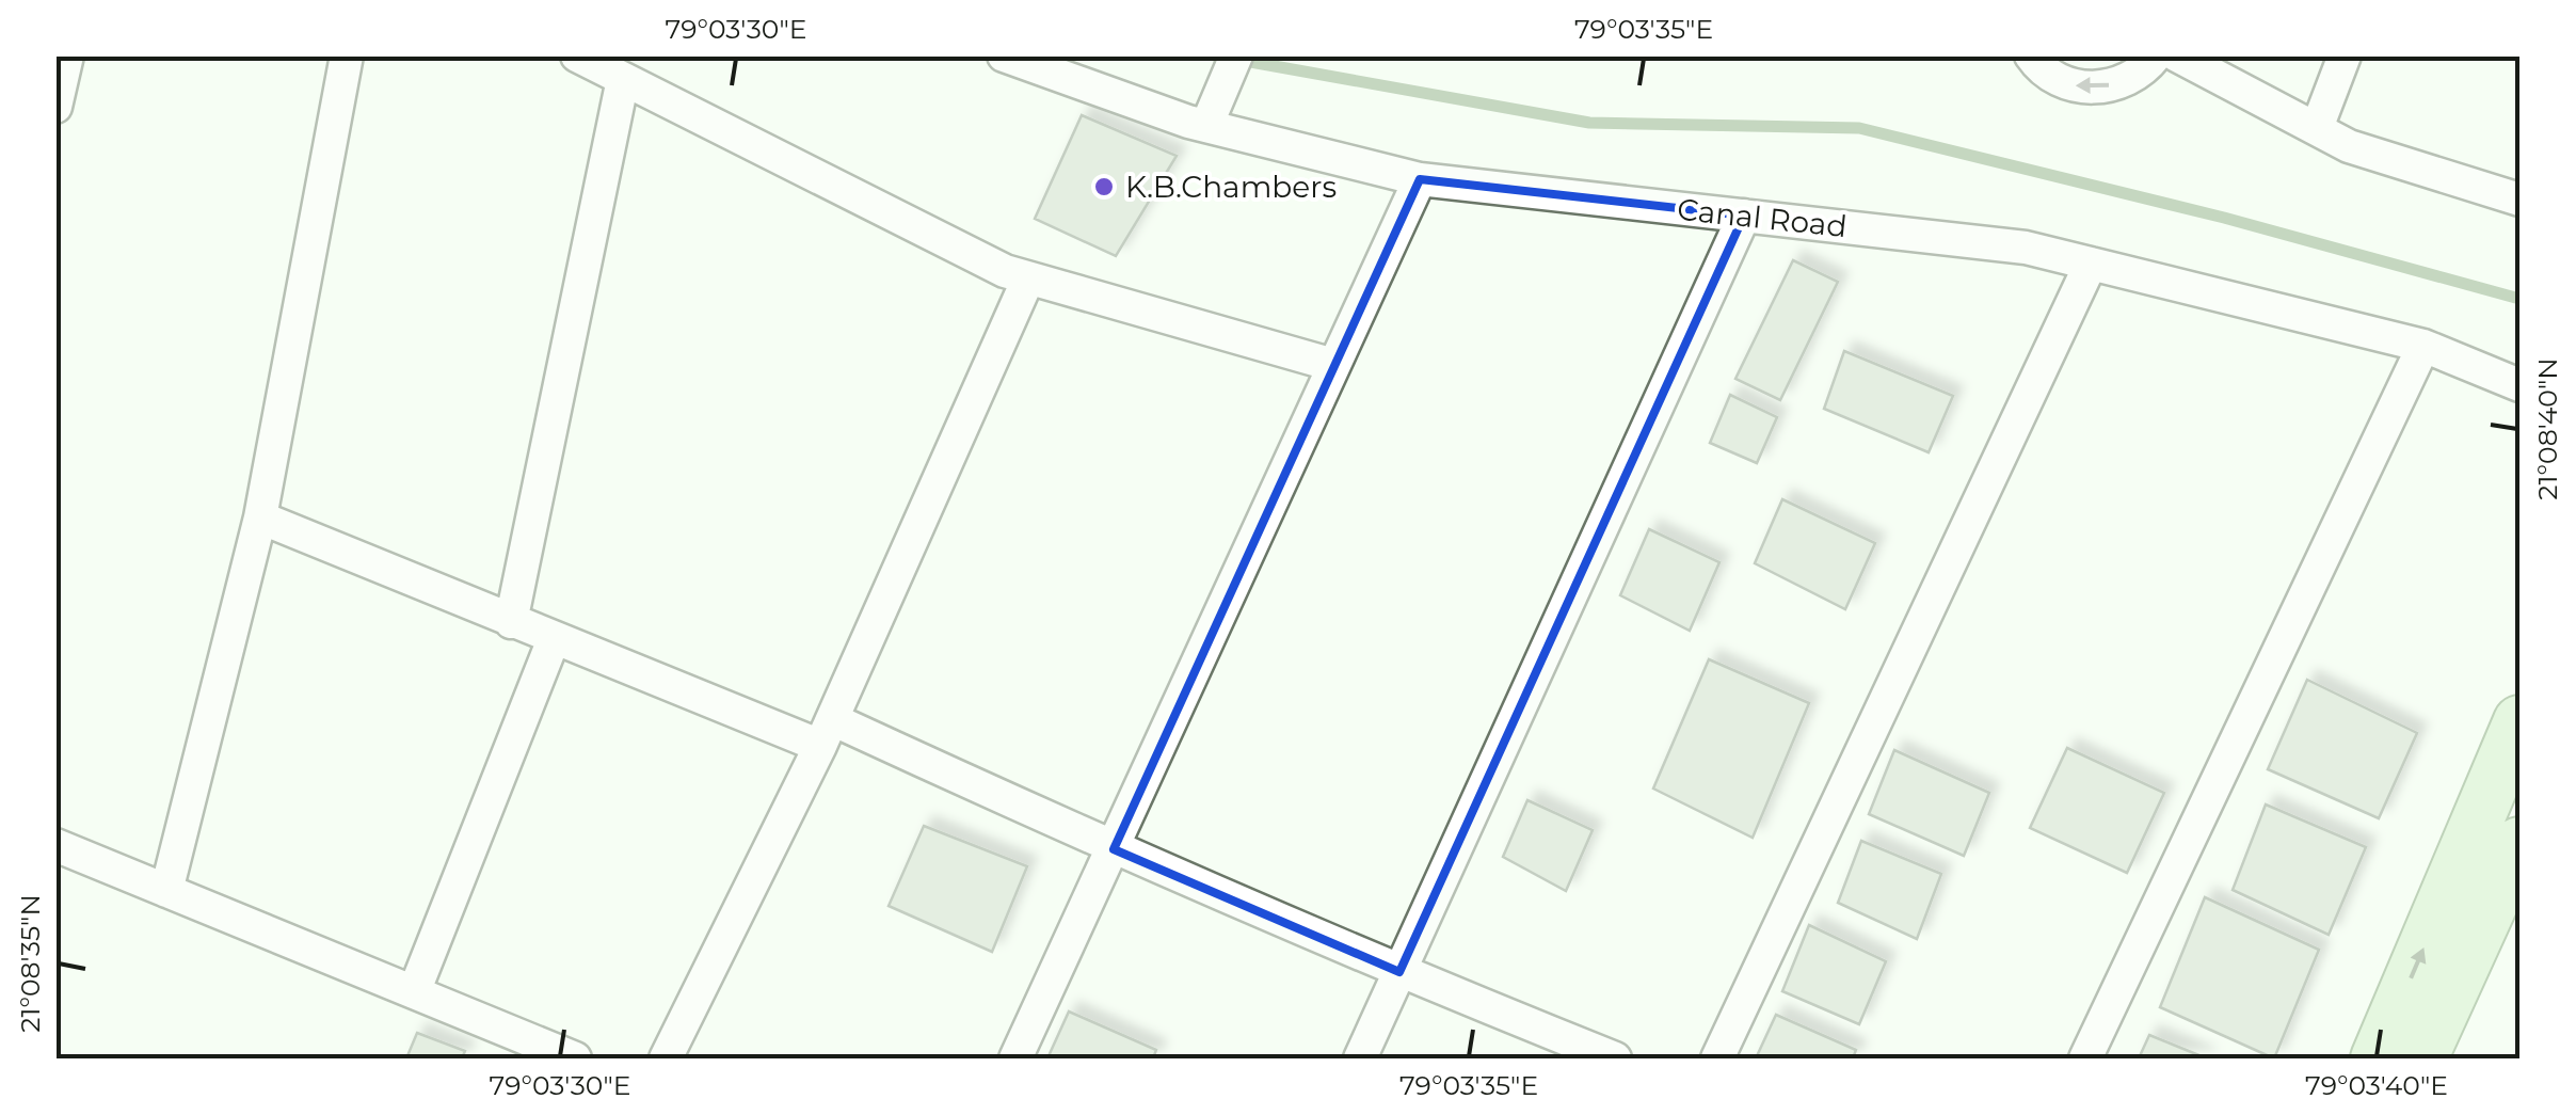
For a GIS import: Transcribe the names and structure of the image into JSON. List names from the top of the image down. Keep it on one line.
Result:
{"streets":{"street":["Canal Road"]},"places":["K.B.Chambers"],"coordinates":["79°03'30\"E","79°03'35\"E","21°08'40\"N","21°08'35\"N","79°03'40\"E"]}
